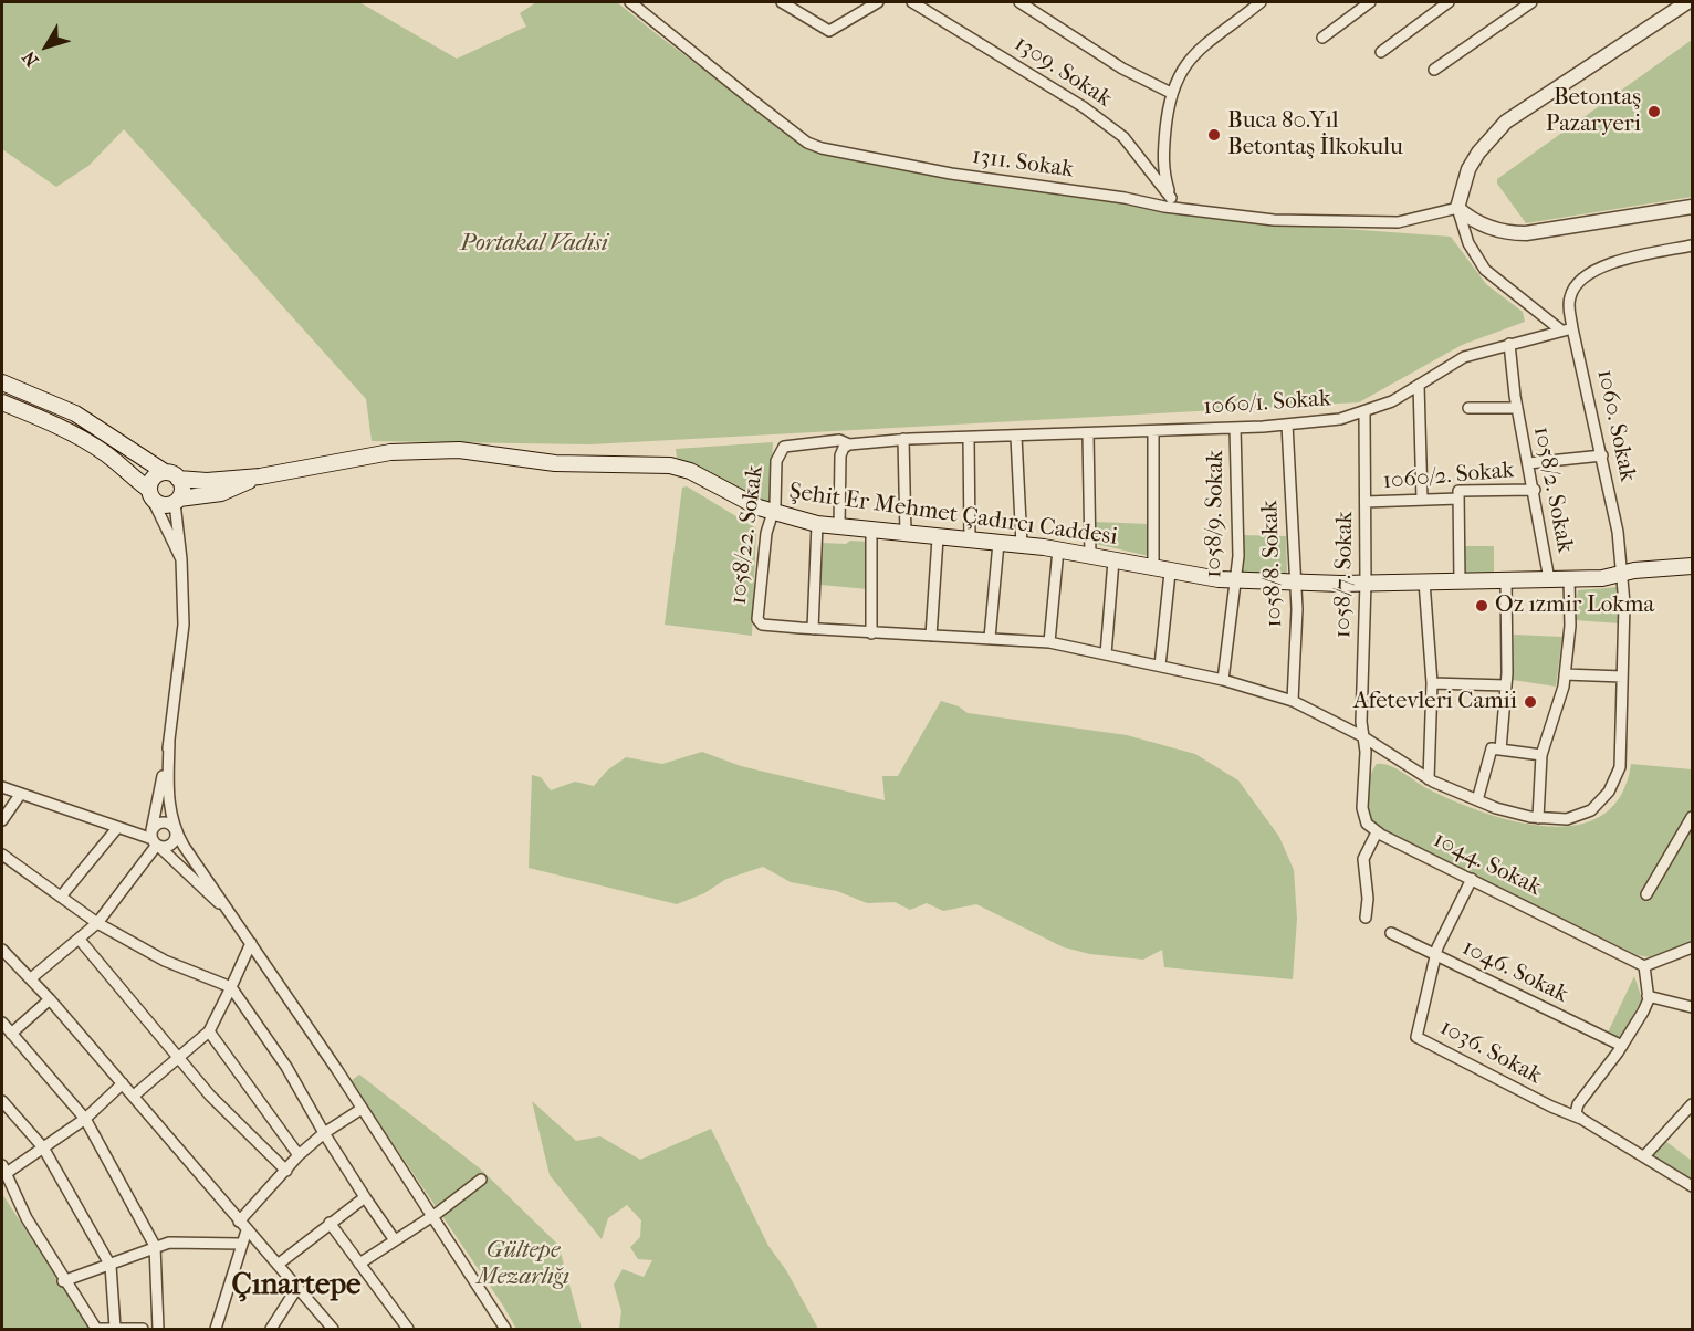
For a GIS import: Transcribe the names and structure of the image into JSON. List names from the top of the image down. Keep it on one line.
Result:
{"streets":{"main road":["Şehit Er Mehmet Çadırcı Caddesi"],"street":["1309. Sokak","1311. Sokak","1060/1. Sokak","1060. Sokak","1060/2. Sokak","1058/2. Sokak","1058/9. Sokak","1058/22. Sokak","1058/8. Sokak","1058/7. Sokak","1044. Sokak","1046. Sokak","1036. Sokak"]},"crossings":[["1309. Sokak","1311. Sokak"],["1060/1. Sokak","1060. Sokak"],["1060/1. Sokak","1058/2. Sokak"],["1060/1. Sokak","1058/9. Sokak"],["1060/1. Sokak","1058/22. Sokak"],["1060/1. Sokak","1058/8. Sokak"],["1060/1. Sokak","1058/7. Sokak"],["1060. Sokak","1060/2. Sokak"],["1060. Sokak","1058/9. Sokak"],["1060. Sokak","Şehit Er Mehmet Çadırcı Caddesi"],["1060. Sokak","1058/22. Sokak"],["1060. Sokak","1058/8. Sokak"],["1060. Sokak","1058/7. Sokak"],["1060/2. Sokak","1058/2. Sokak"],["1060/2. Sokak","1058/7. Sokak"],["1058/2. Sokak","Şehit Er Mehmet Çadırcı Caddesi"],["1058/9. Sokak","Şehit Er Mehmet Çadırcı Caddesi"],["Şehit Er Mehmet Çadırcı Caddesi","1058/22. Sokak"],["Şehit Er Mehmet Çadırcı Caddesi","1058/8. Sokak"],["Şehit Er Mehmet Çadırcı Caddesi","1058/7. Sokak"],["1044. Sokak","1036. Sokak"],["1046. Sokak","1036. Sokak"]],"districts":["Çınartepe"],"parks":["Portakal Vadisi","Gültepe Mezarlığı"],"places":["Betontaş Pazaryeri","Buca 80.Yıl Betontaş İlkokulu","Oz ızmir Lokma","Afetevleri Camii"],"north":"bottom left"}
